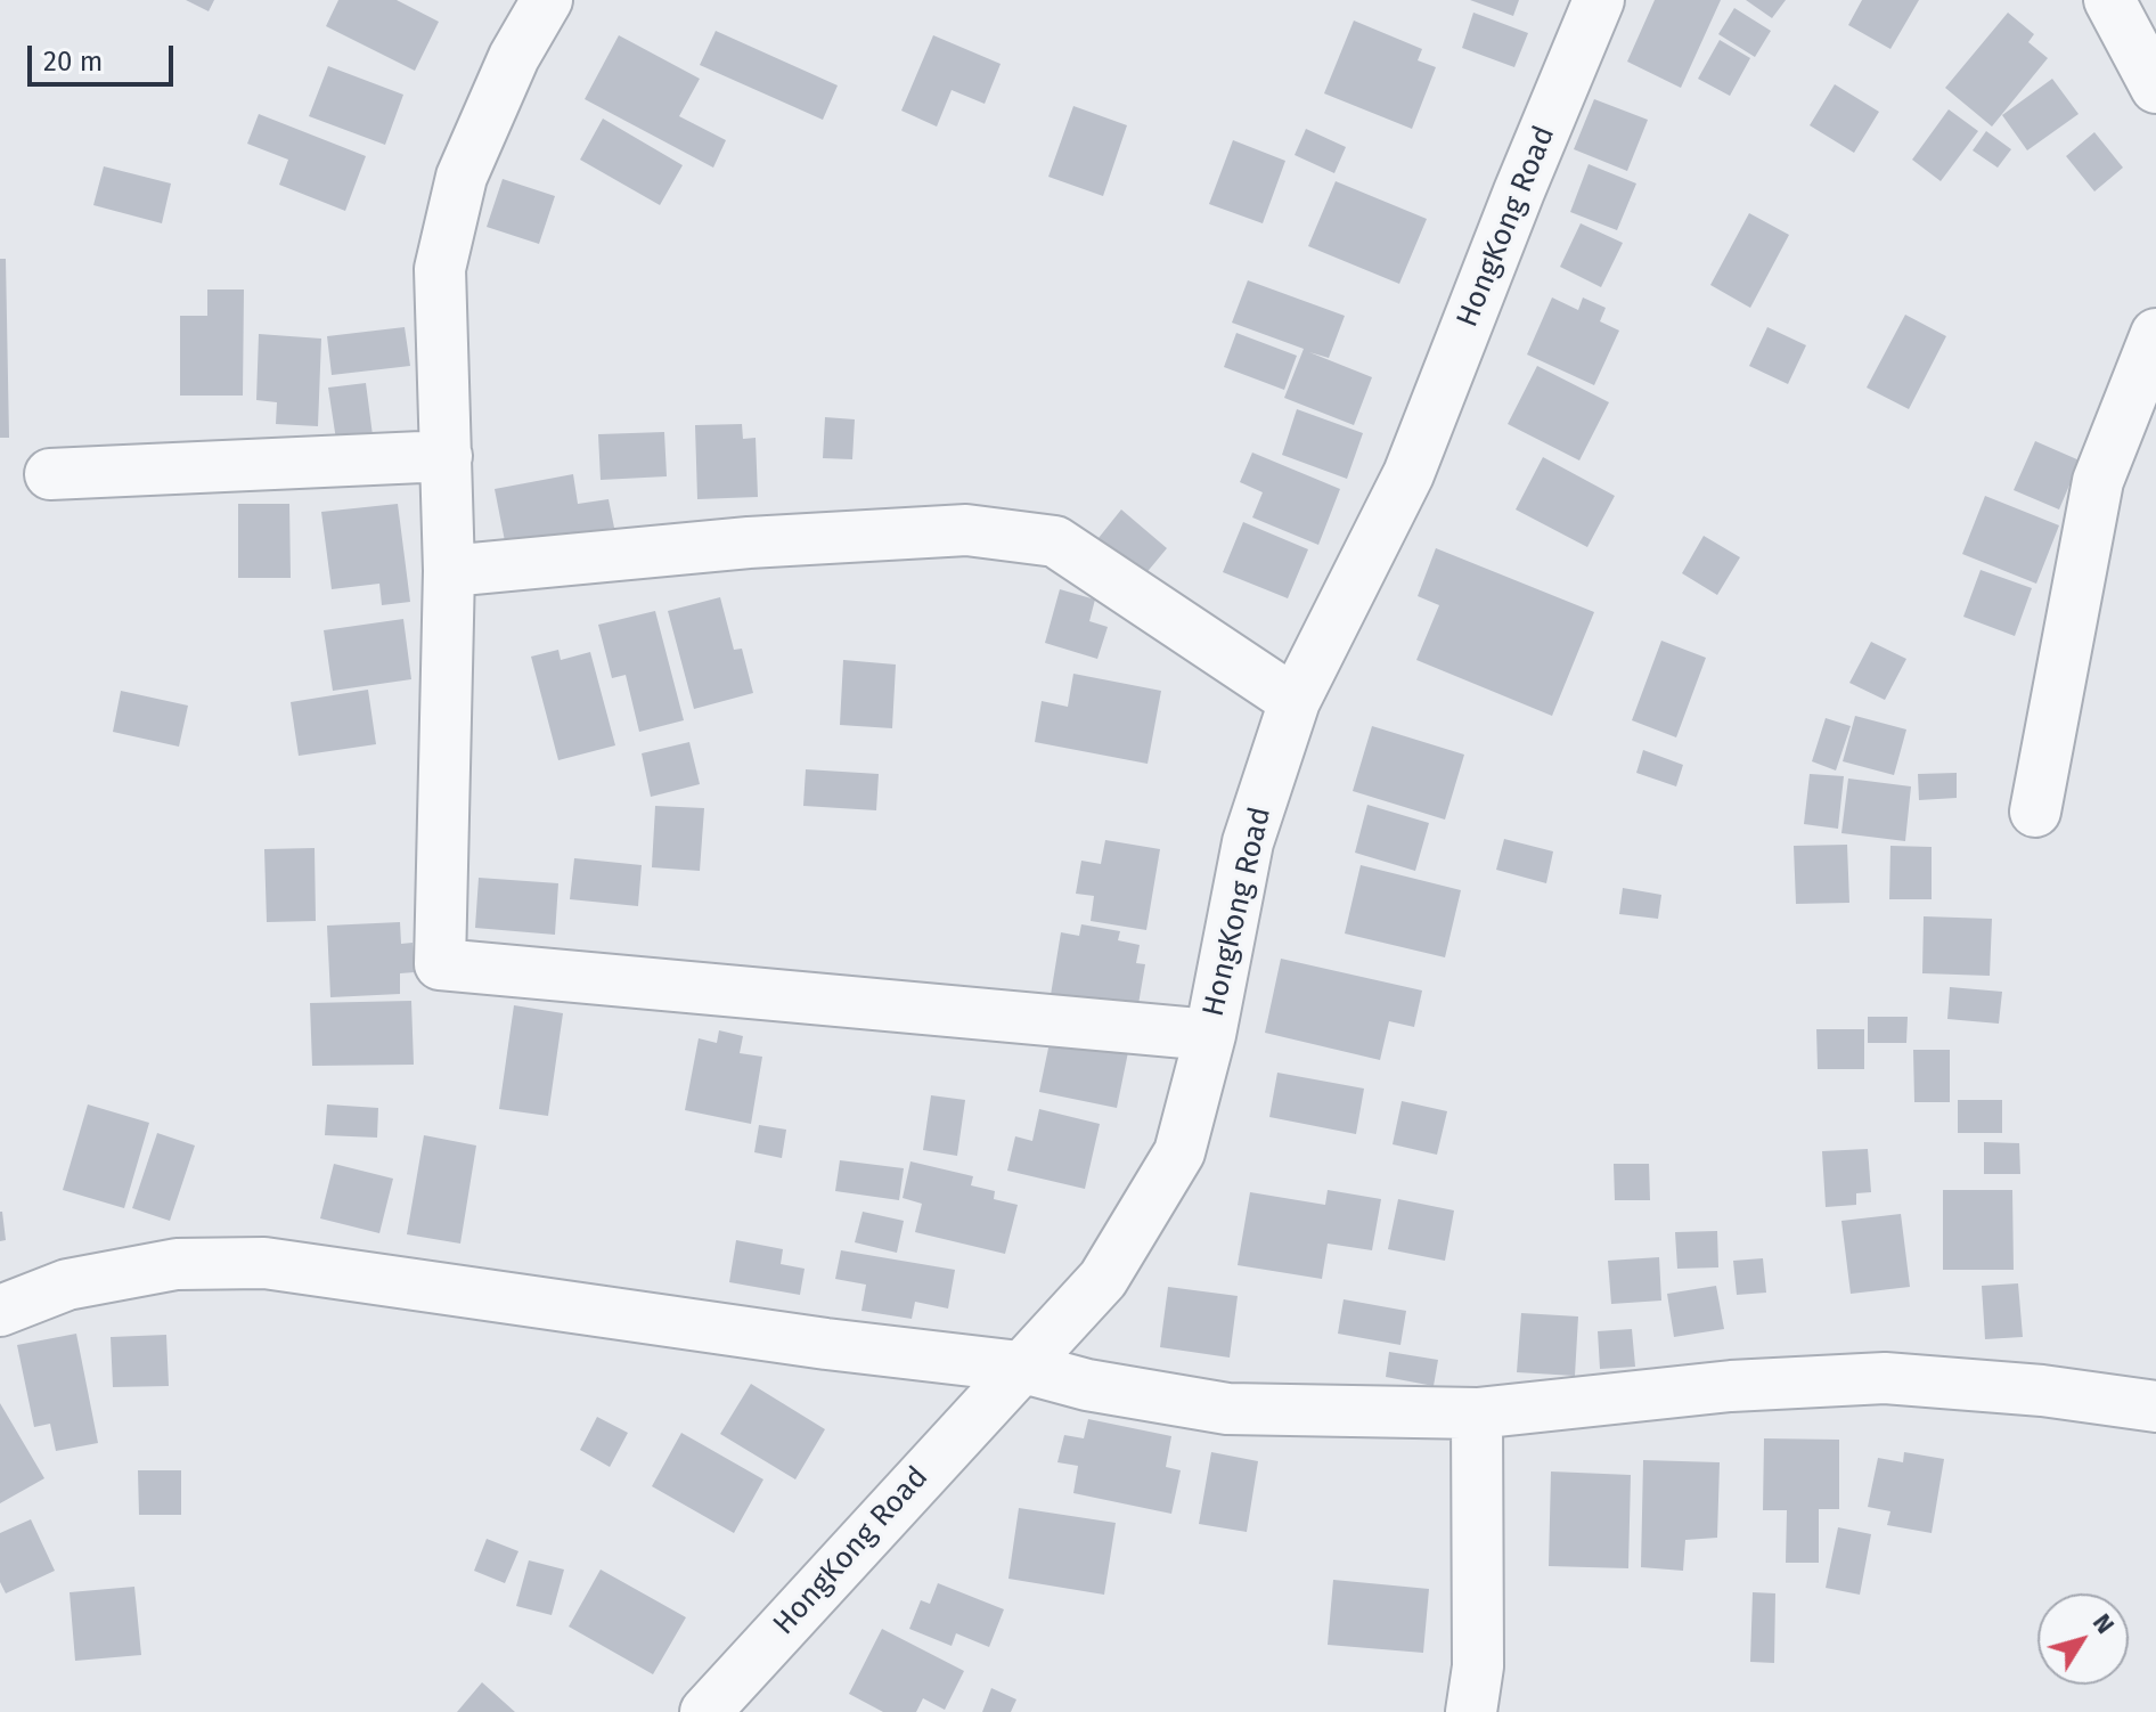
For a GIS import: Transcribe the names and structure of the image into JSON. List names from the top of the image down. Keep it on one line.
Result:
{"streets":{"street":["HongKong Road"]},"scale_bar":"20 m","north":"top right"}
